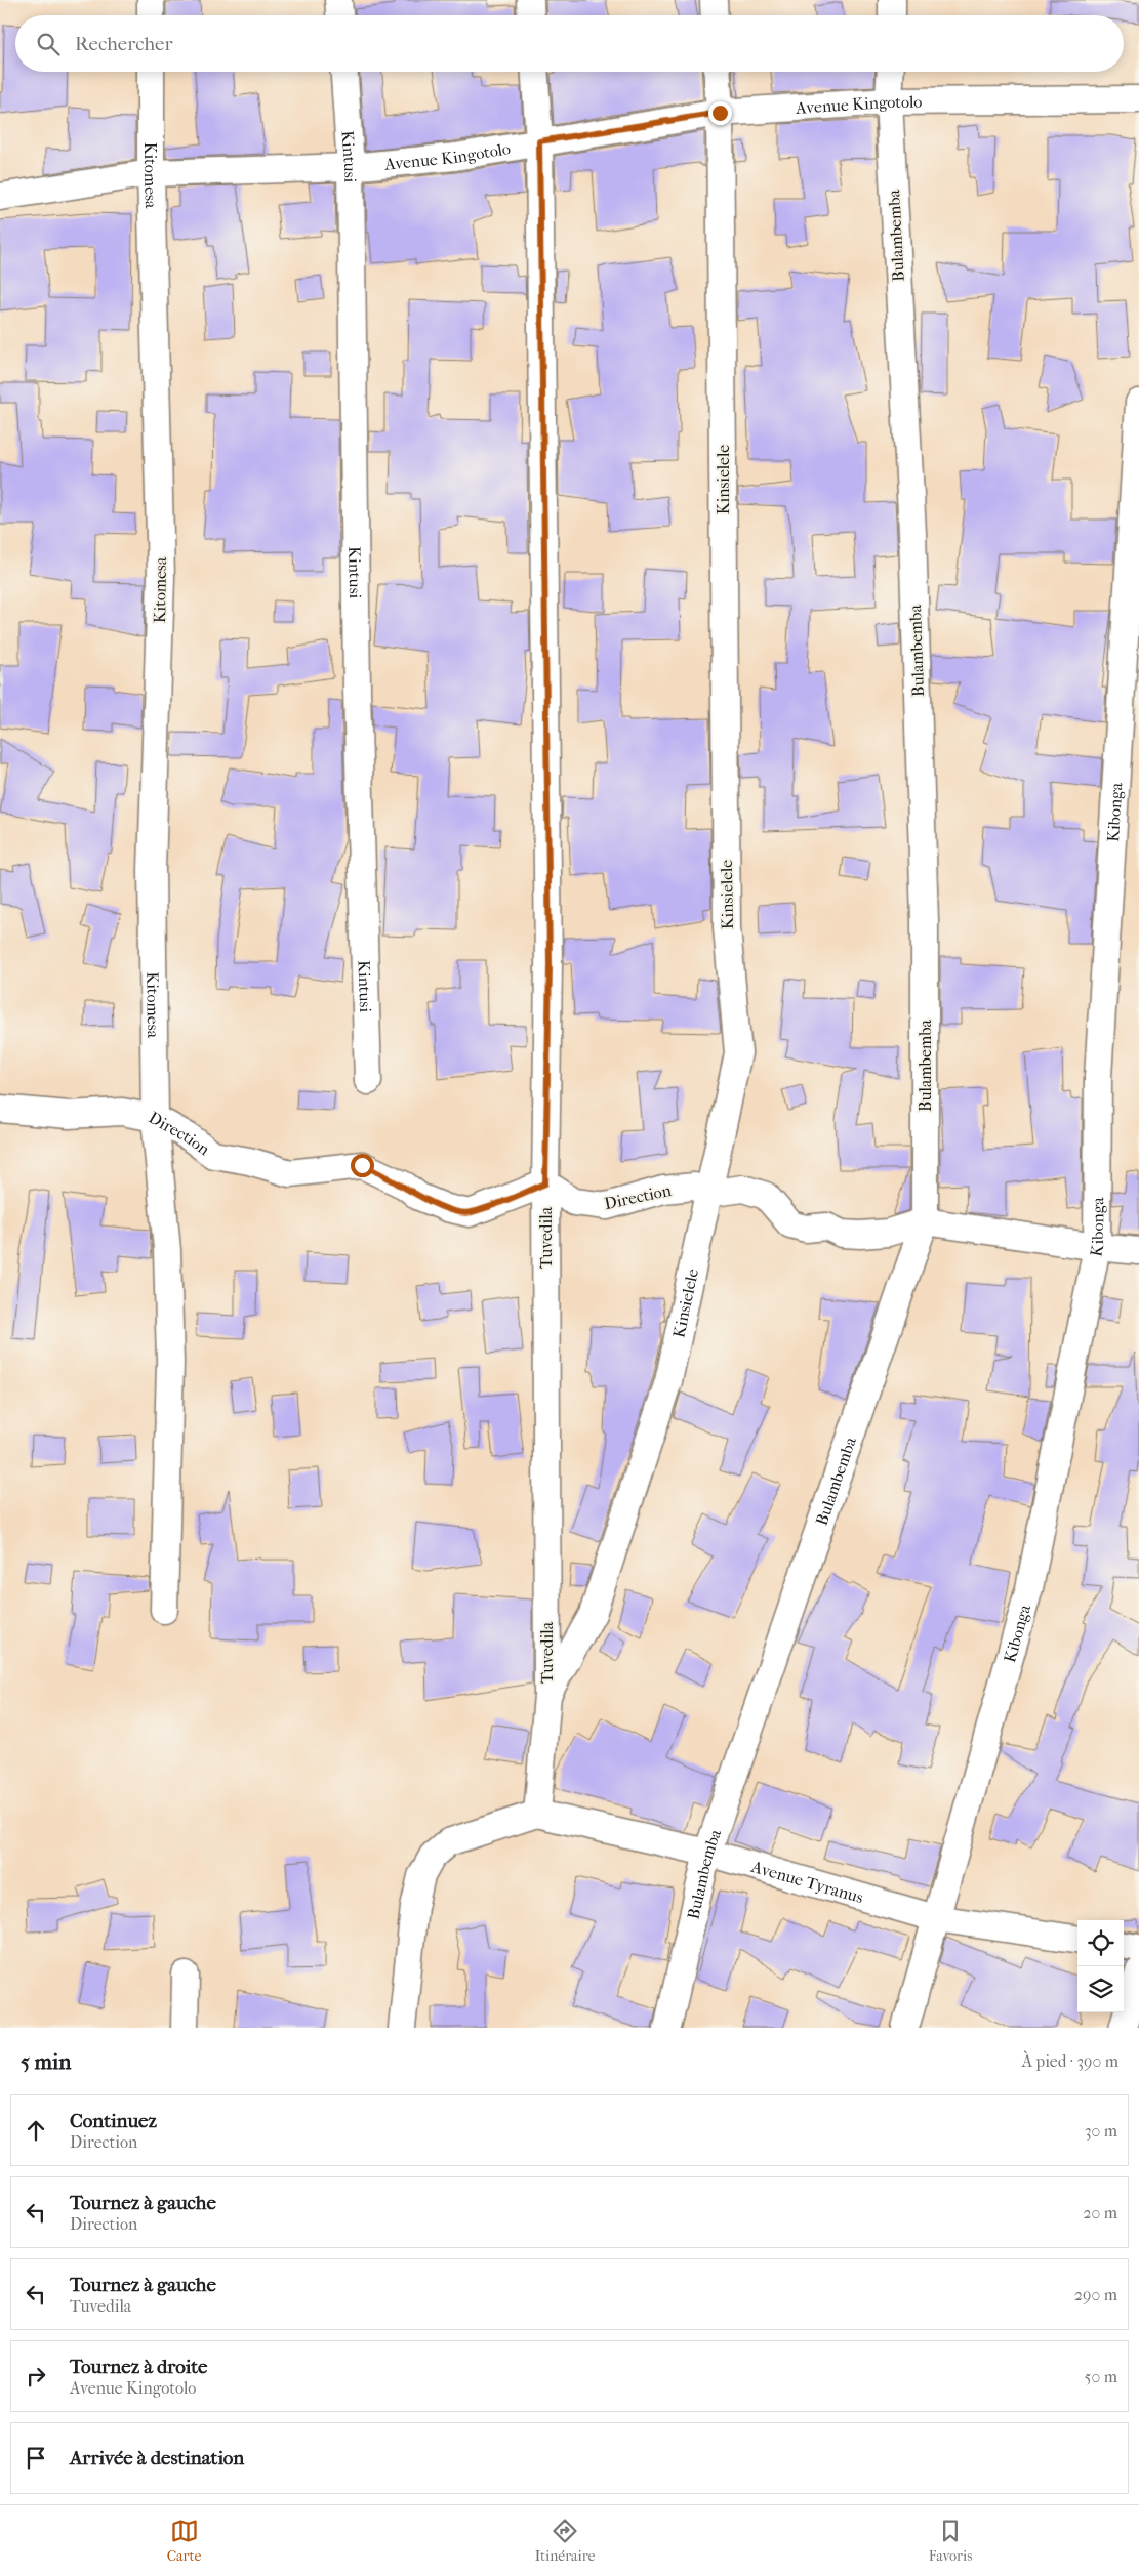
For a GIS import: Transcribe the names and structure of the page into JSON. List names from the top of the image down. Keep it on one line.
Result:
{"streets":{"street":["Avenue Kingotolo","Kintusi","Kitomesa","Bulambemba","Kinsielele","Kibonga","Direction","Tuvedila","Avenue Tyranus"]},"crossings":[["Avenue Kingotolo","Kintusi"],["Avenue Kingotolo","Kitomesa"],["Avenue Kingotolo","Bulambemba"],["Avenue Kingotolo","Kinsielele"],["Avenue Kingotolo","Tuvedila"],["Kitomesa","Direction"],["Bulambemba","Direction"],["Bulambemba","Avenue Tyranus"],["Kinsielele","Direction"],["Kinsielele","Tuvedila"],["Kibonga","Direction"],["Kibonga","Avenue Tyranus"],["Direction","Tuvedila"],["Tuvedila","Avenue Tyranus"]],"page":{"search":"Rechercher","heading":["5 min","À pied · 390 m"],"list":[["Continuez","Direction","30 m"],["Tournez à gauche","Direction","20 m"],["Tournez à gauche","Tuvedila","290 m"],["Tournez à droite","Avenue Kingotolo","50 m"],"Arrivée à destination"],"nav":["Carte","Itinéraire","Favoris"]}}
